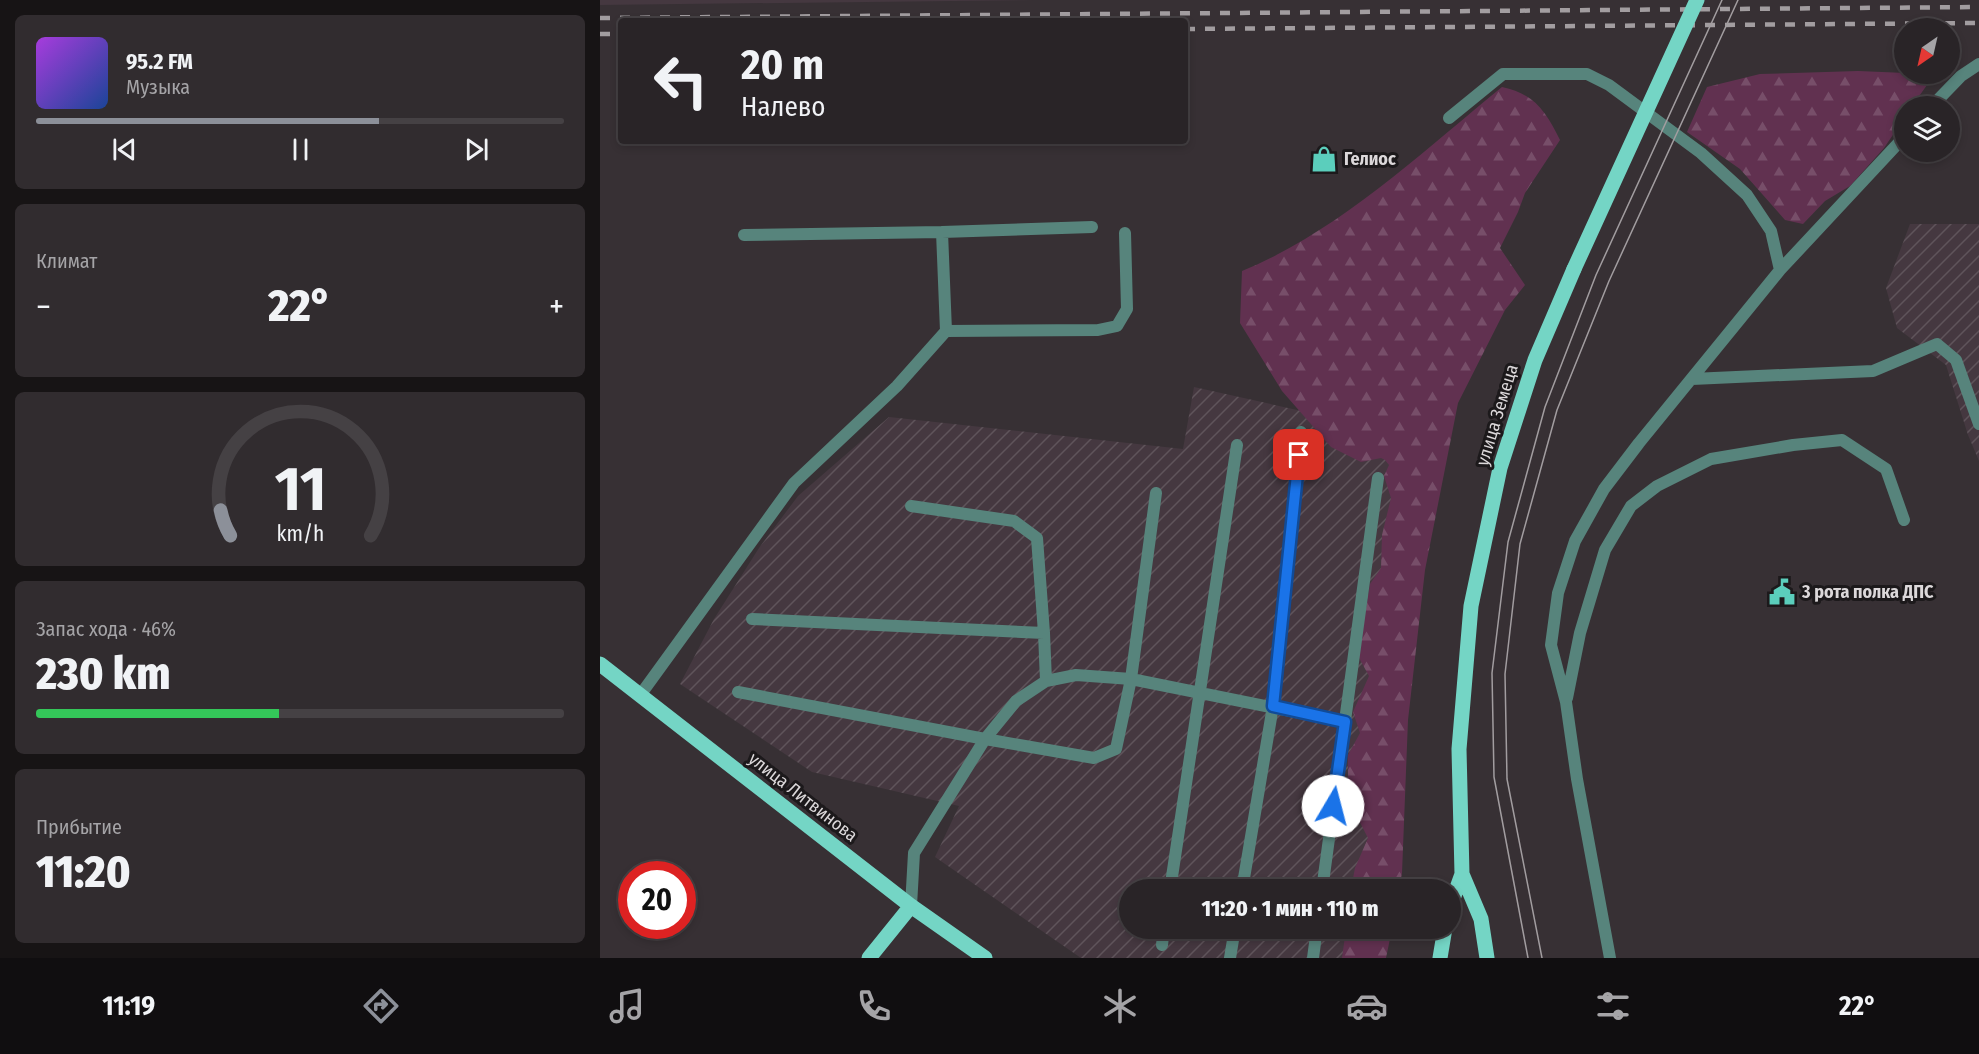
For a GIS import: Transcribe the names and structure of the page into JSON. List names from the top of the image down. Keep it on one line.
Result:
{"streets":{"main road":["улица Земеца","улица Литвинова"]},"places":{"shop":["Гелиос"],"public building":["3 рота полка ДПС"]},"north":"bottom left","page":{"turn":["20 m","Налево"],"song":["95.2 FM","Музыка"],"tile":["Климат",["Запас хода · 46%","230 km"],["Прибытие","11:20"]],"heat":["−","22°","+"],"limit":"20","trip":"11:20 · 1 мин · 110 m","tabs":["11:19","22°"],"gauge":["11","km/h"]}}
